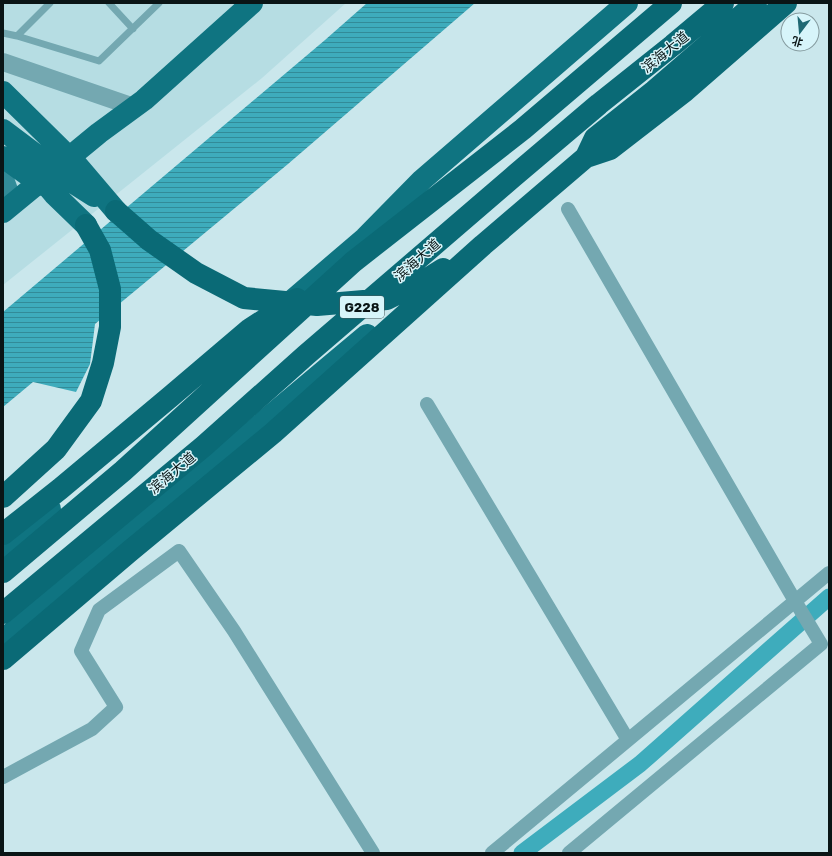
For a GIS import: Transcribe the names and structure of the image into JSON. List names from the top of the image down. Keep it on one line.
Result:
{"streets":{"highway":["滨海大道","G228"]},"north":"bottom"}
